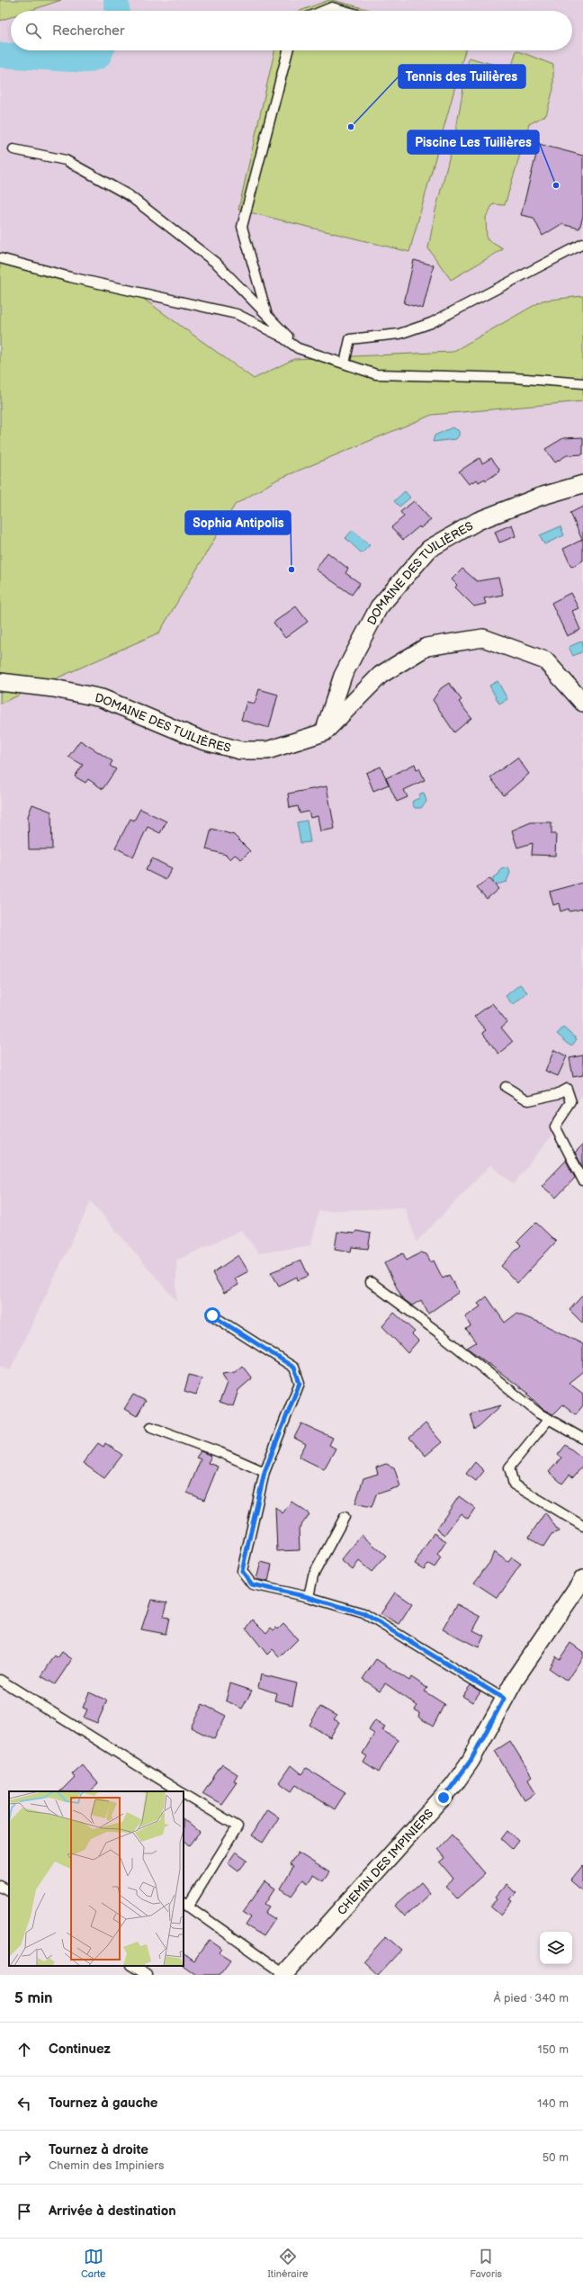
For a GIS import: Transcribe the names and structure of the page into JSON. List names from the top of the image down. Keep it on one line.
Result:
{"streets":{"street":["DOMAINE DES TUILIÈRES","CHEMIN DES IMPINIERS"]},"places":["Tennis des Tuilières","Piscine Les Tuilières","Sophia Antipolis"],"page":{"search":"Rechercher","heading":["5 min","À pied · 340 m"],"list":[["Continuez","150 m"],["Tournez à gauche","140 m"],["Tournez à droite","Chemin des Impiniers","50 m"],"Arrivée à destination"],"nav":["Carte","Itinéraire","Favoris"]}}
